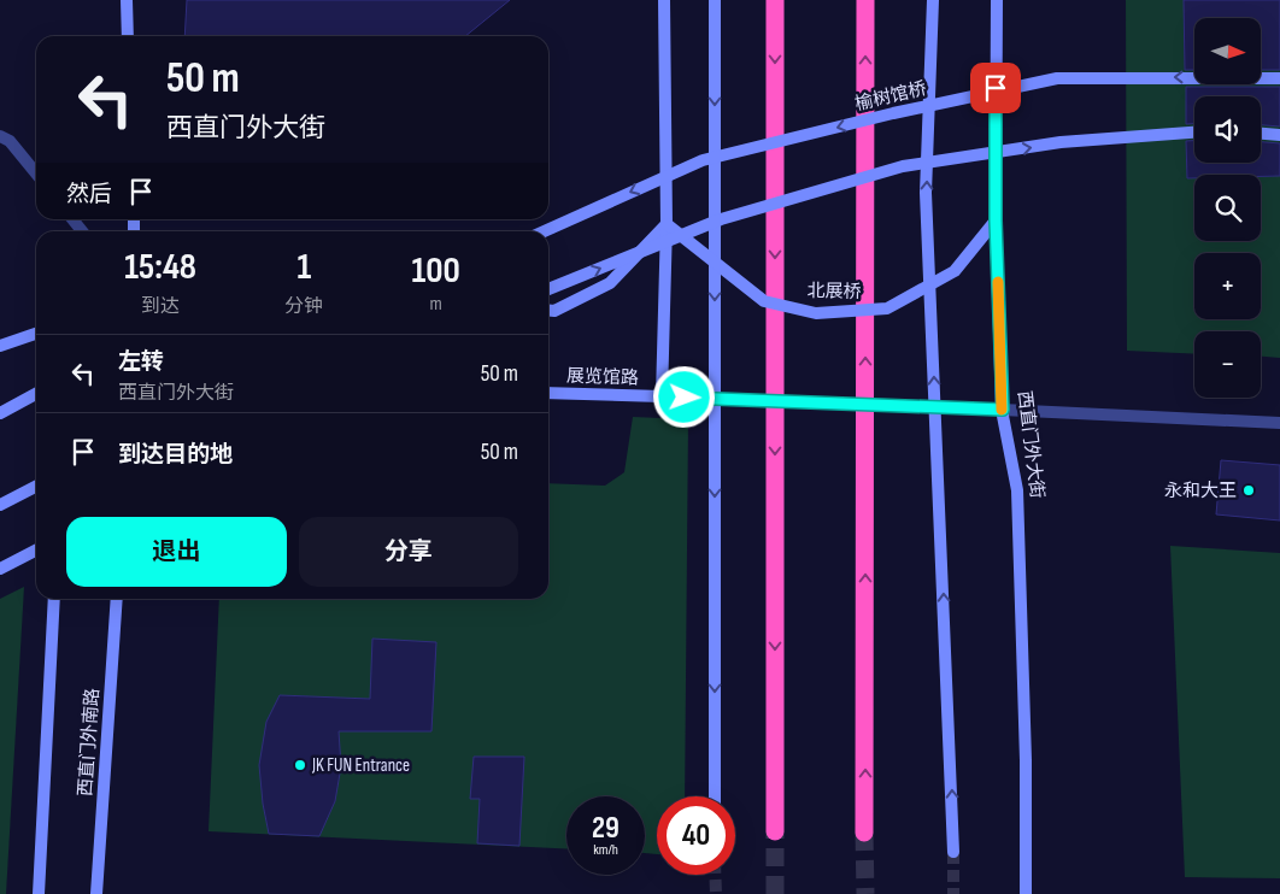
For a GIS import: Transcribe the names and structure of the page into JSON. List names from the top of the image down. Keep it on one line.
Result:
{"streets":{"street":["榆树馆桥","北展桥","展览馆路","西直门外大街","西直门外南路"]},"crossings":[["北展桥","西直门外大街"]],"places":["永和大王","JK FUN Entrance"],"north":"right","page":{"map_buttons":["+","−"],"turn":["50 m","西直门外大街"],"then":"然后","eta":["15:48","到达","1","分钟","100","m"],"list":[{"name":"左转","note":"西直门外大街","value":"50 m"},{"name":"到达目的地","value":"50 m"}],"buttons":["退出","分享"],"speed":"29 km/h","limit":"40"}}
